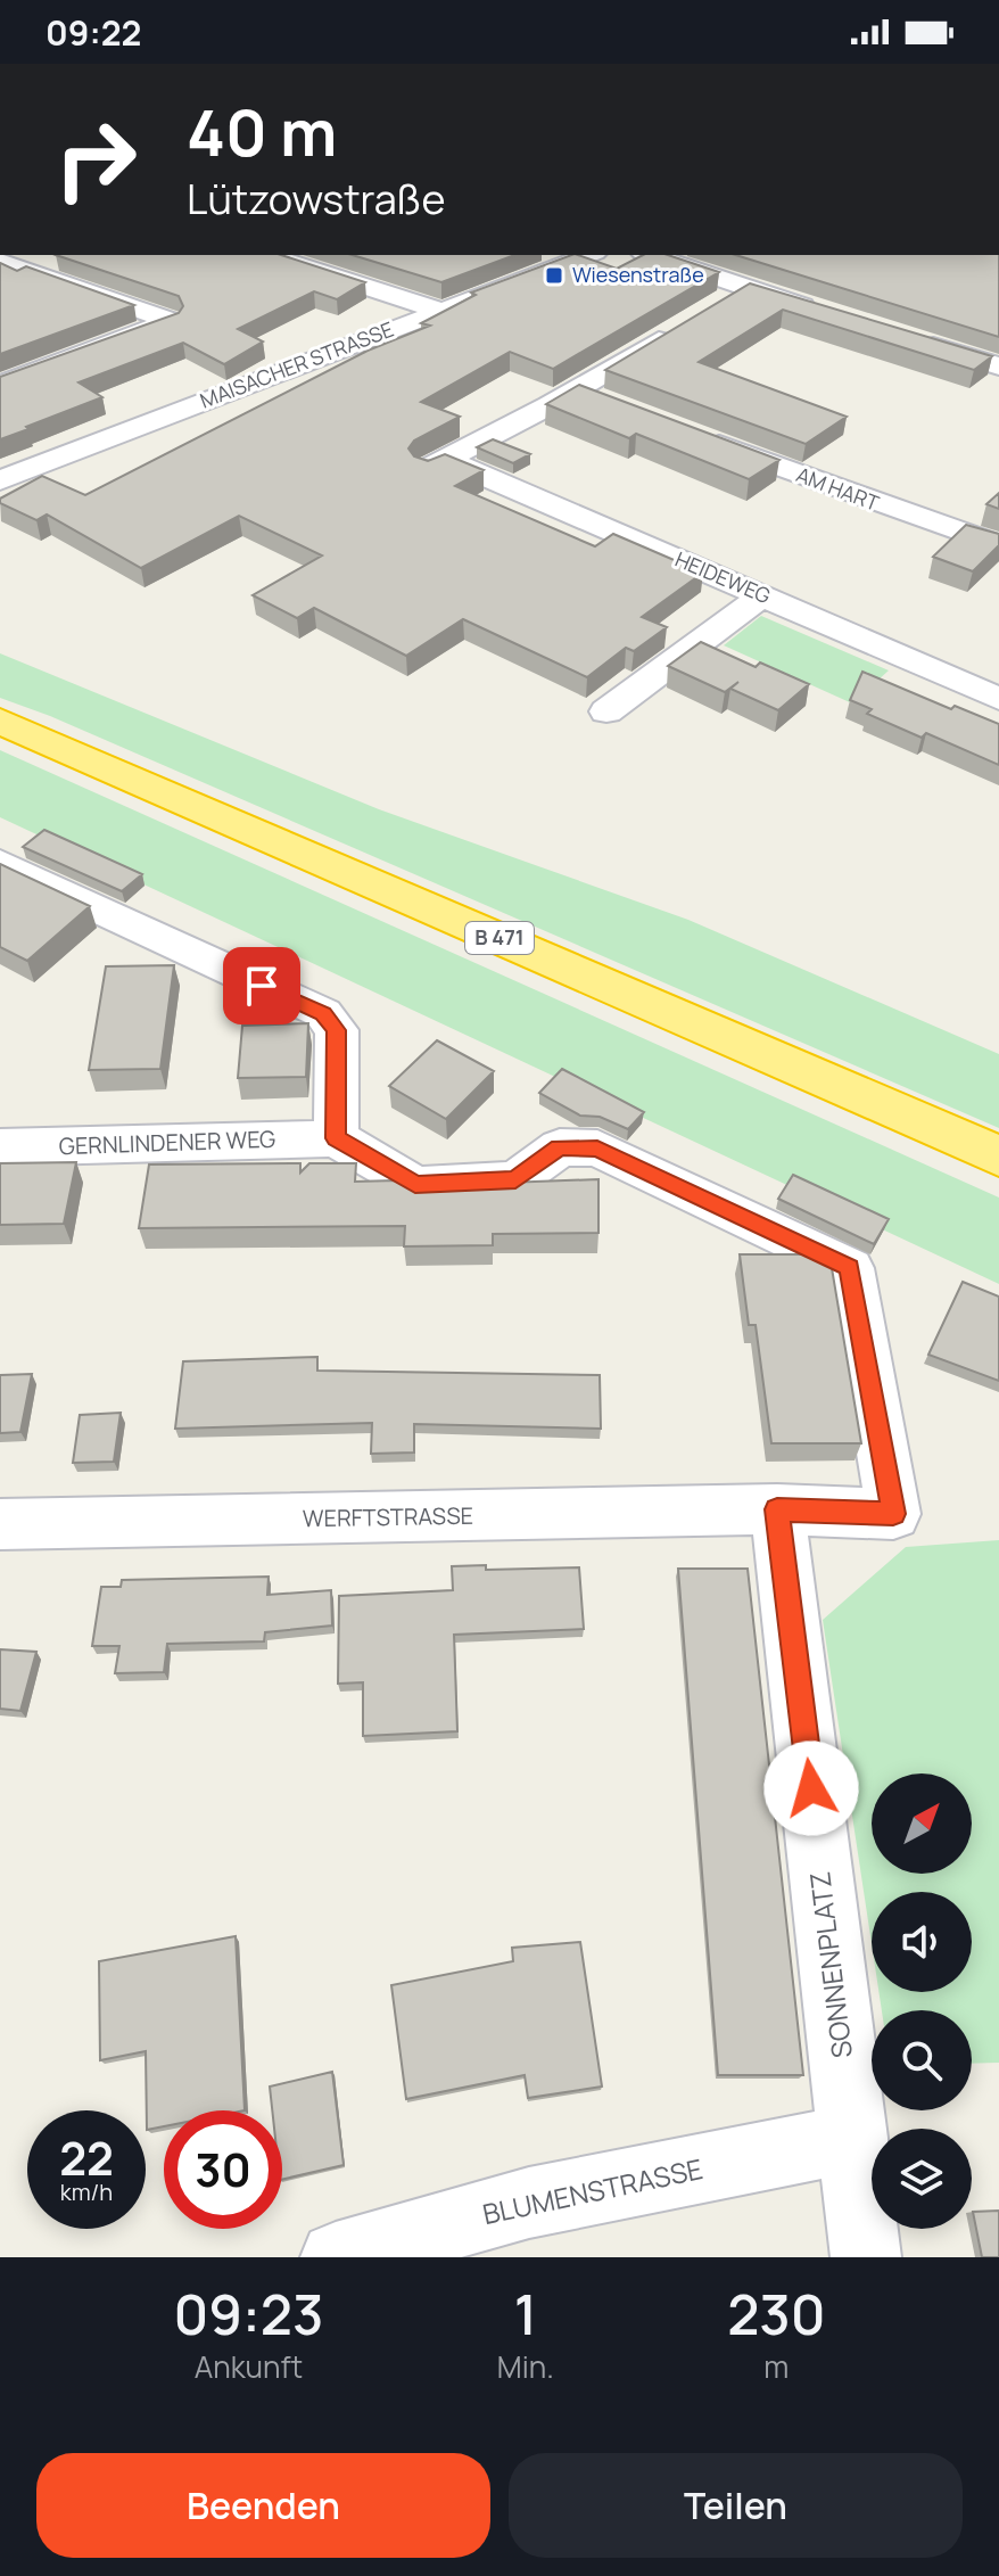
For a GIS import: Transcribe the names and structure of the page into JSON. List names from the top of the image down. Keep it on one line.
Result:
{"streets":{"highway":["B 471"],"street":["MAISACHER STRASSE","AM HART","HEIDEWEG","GERNLINDENER WEG","WERFTSTRASSE","SONNENPLATZ","BLUMENSTRASSE"]},"crossings":[["GERNLINDENER WEG","WERFTSTRASSE"],["WERFTSTRASSE","SONNENPLATZ"],["SONNENPLATZ","BLUMENSTRASSE"]],"places":{"transit":["Wiesenstraße"]},"north":"top right","page":{"status":"09:22","turn":["40 m","Lützowstraße"],"speed":"22 km/h","limit":"30","eta":["09:23","Ankunft","1","Min.","230","m"],"buttons":["Beenden","Teilen"]}}
